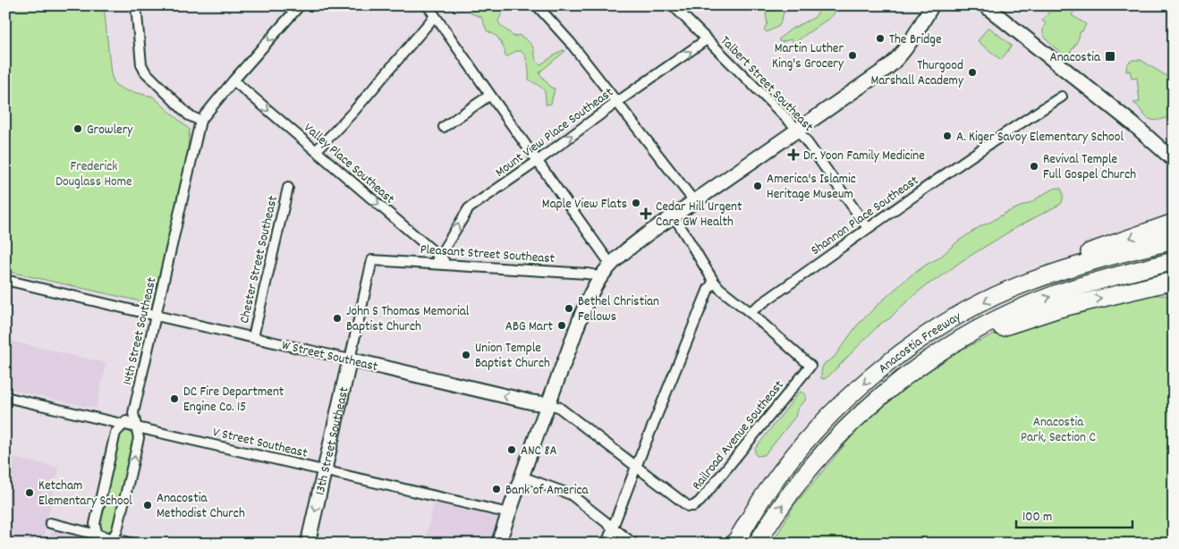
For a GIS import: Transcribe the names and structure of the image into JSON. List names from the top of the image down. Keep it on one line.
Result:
{"streets":{"highway":["Anacostia Freeway"],"main road":["W Street Southeast","13th Street Southeast"],"street":["Talbert Street Southeast","Mount View Place Southeast","Valley Place Southeast","Shannon Place Southeast","Pleasant Street Southeast","Chester Street Southeast","14th Street Southeast","Railroad Avenue Southeast","V Street Southeast"]},"crossings":[["Talbert Street Southeast","Mount View Place Southeast"],["Talbert Street Southeast","Shannon Place Southeast"],["Mount View Place Southeast","Valley Place Southeast"],["Mount View Place Southeast","Pleasant Street Southeast"],["Valley Place Southeast","Pleasant Street Southeast"],["Shannon Place Southeast","Railroad Avenue Southeast"],["Pleasant Street Southeast","13th Street Southeast"],["Chester Street Southeast","W Street Southeast"],["14th Street Southeast","W Street Southeast"],["14th Street Southeast","V Street Southeast"],["W Street Southeast","Railroad Avenue Southeast"],["W Street Southeast","13th Street Southeast"],["13th Street Southeast","V Street Southeast"]],"one_way":["Mount View Place Southeast","Valley Place Southeast"],"parks":["Frederick Douglass Home","Anacostia Park, Section C"],"places":{"other":["The Bridge","Martin Luther King's Grocery","Thurgood Marshall Academy","Growlery","A. Kiger Savoy Elementary School","Revival Temple Full Gospel Church","America's Islamic Heritage Museum","Maple View Flats","Bethel Christian Fellows","John S Thomas Memorial Baptist Church","ABG Mart","Union Temple Baptist Church","DC Fire Department Engine Co. 15","ANC 8A","Bank of America","Ketcham Elementary School","Anacostia Methodist Church"],"transit":["Anacostia"],"health":["Dr. Yoon Family Medicine","Cedar Hill Urgent Care GW Health"]},"scale_bar":"100 m"}
